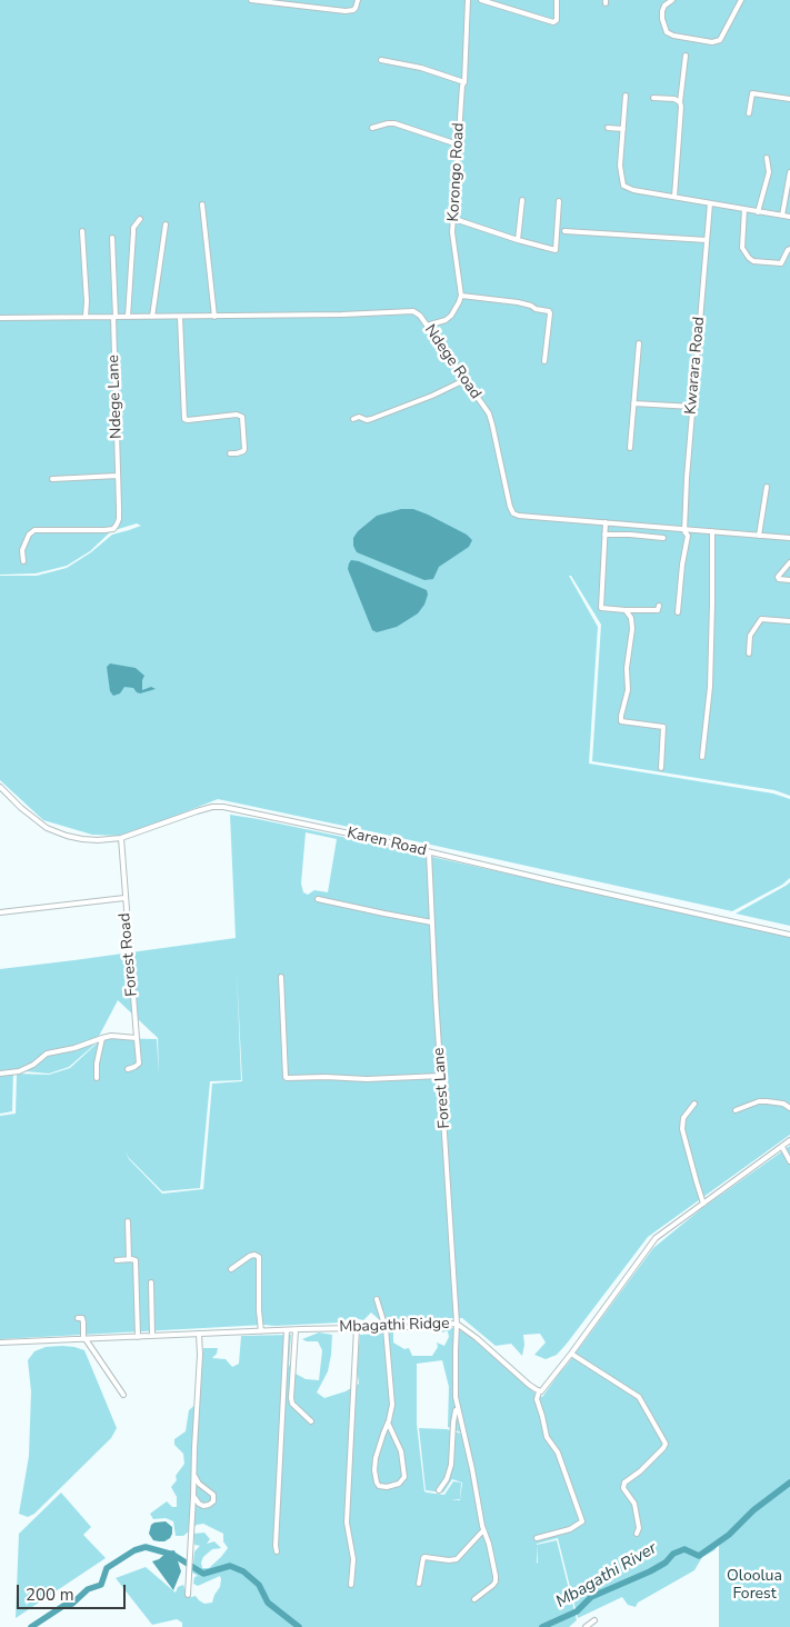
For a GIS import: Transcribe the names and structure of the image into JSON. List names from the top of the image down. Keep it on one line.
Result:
{"streets":{"street":["Korongo Road","Ndege Road","Kwarara Road","Ndege Lane","Karen Road","Forest Road","Forest Lane","Mbagathi Ridge"]},"crossings":[["Ndege Road","Kwarara Road"],["Ndege Road","Ndege Lane"],["Karen Road","Forest Road"],["Karen Road","Forest Lane"],["Forest Lane","Mbagathi Ridge"]],"water":["Mbagathi River"],"parks":["Oloolua Forest"],"scale_bar":"200 m"}
